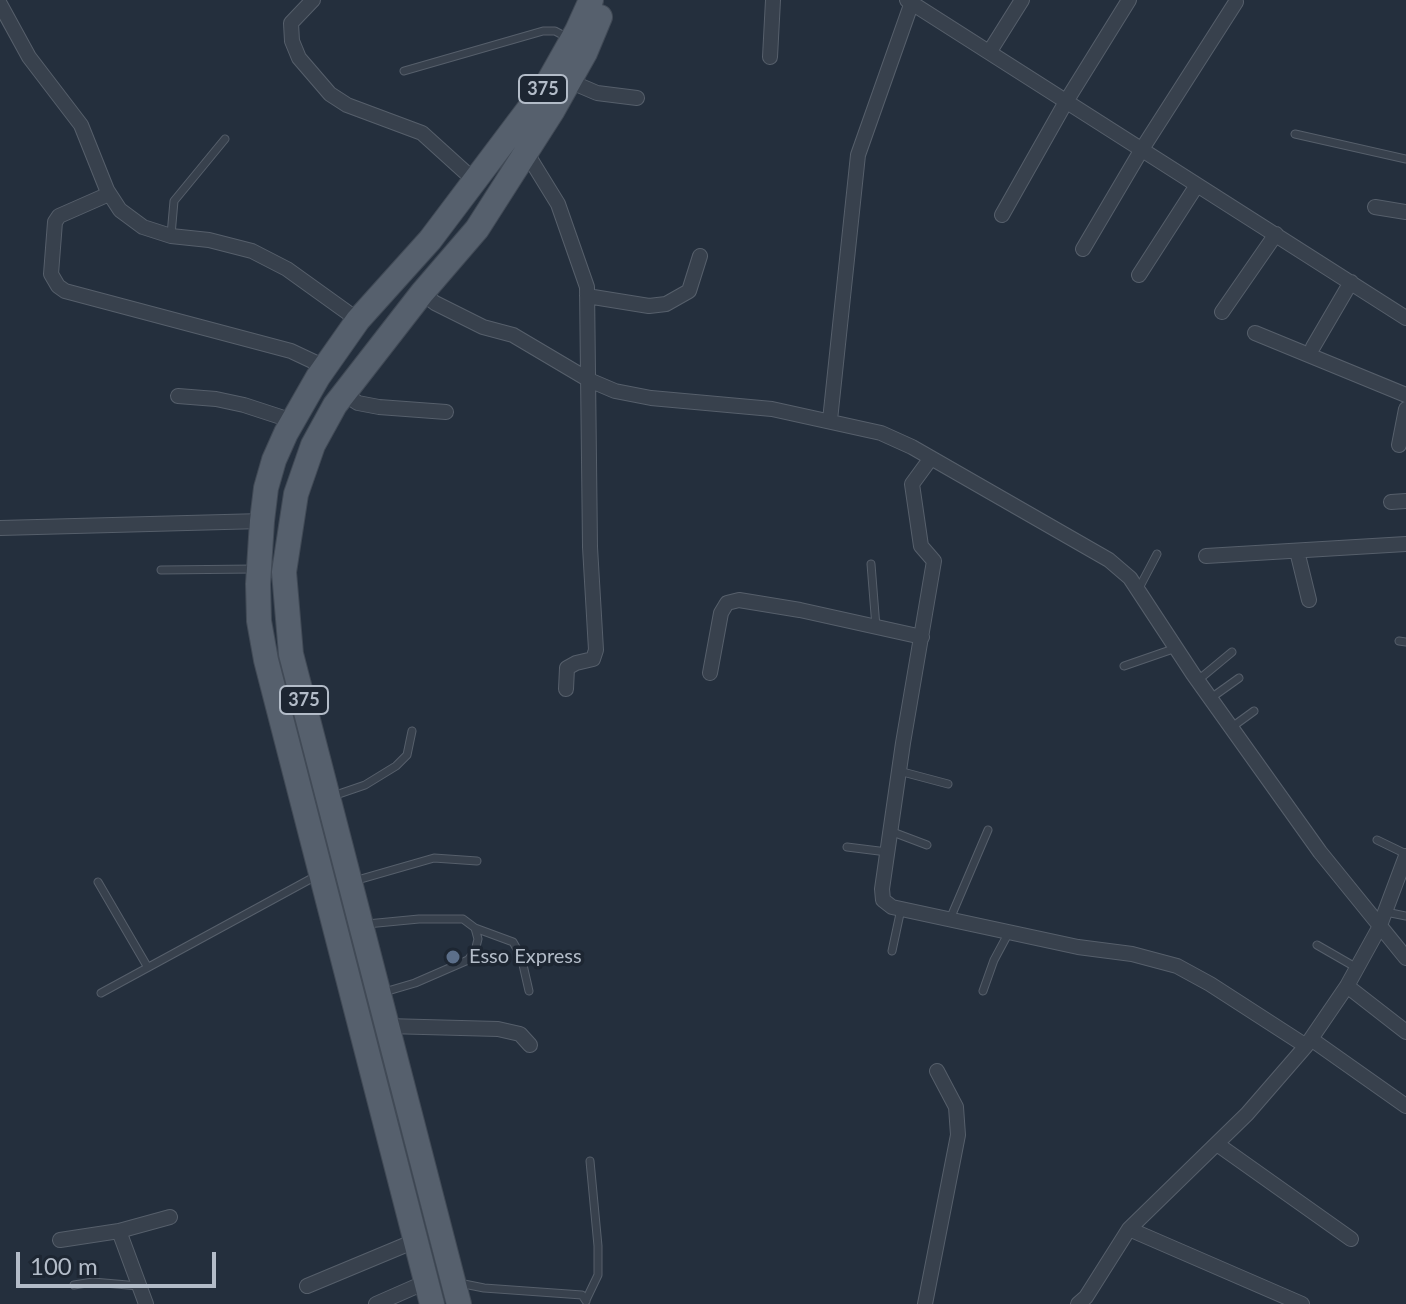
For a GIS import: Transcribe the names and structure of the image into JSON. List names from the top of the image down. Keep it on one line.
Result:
{"streets":{"main road":["375"]},"places":["Esso Express"],"scale_bar":"100 m"}
